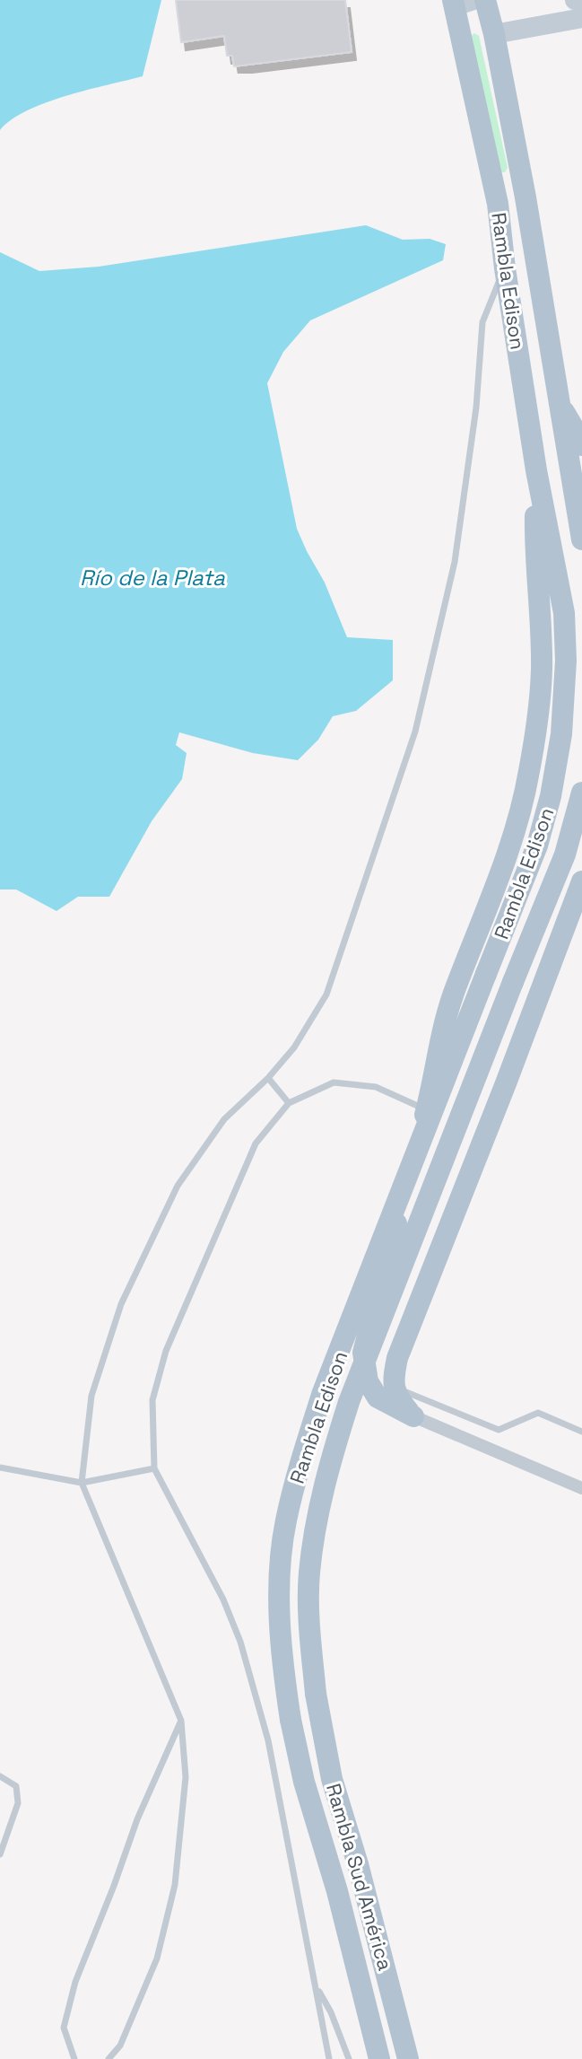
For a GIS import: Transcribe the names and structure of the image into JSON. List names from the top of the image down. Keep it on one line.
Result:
{"streets":{"main road":["Rambla Edison","Rambla Sud América"]},"crossings":[["Rambla Edison","Rambla Sud América"]],"water":["Río de la Plata"]}
